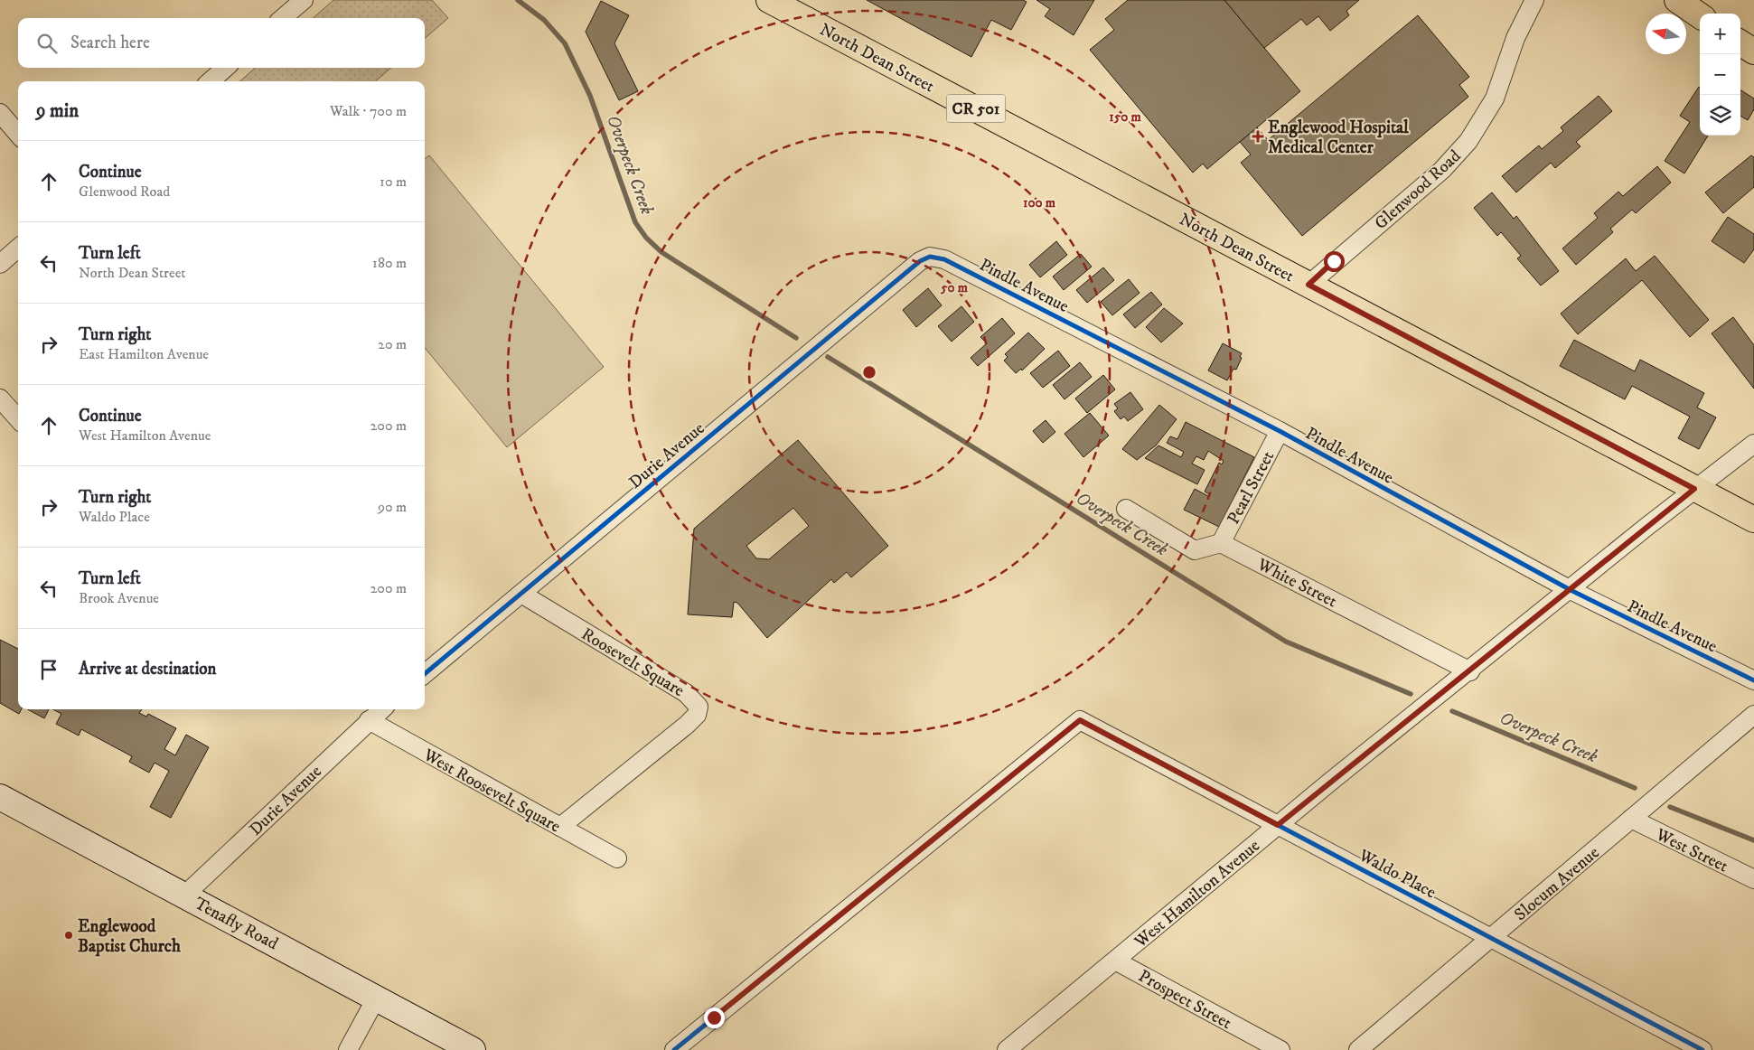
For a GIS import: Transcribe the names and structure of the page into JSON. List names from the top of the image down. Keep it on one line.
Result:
{"streets":{"main road":["North Dean Street","CR 501"],"street":["Glenwood Road","Pindle Avenue","Durie Avenue","Pearl Street","White Street","Roosevelt Square","West Roosevelt Square","West Street","Waldo Place","Slocum Avenue","West Hamilton Avenue","Tenafly Road","Prospect Street"]},"crossings":[["North Dean Street","Glenwood Road"],["North Dean Street","West Hamilton Avenue"],["Pindle Avenue","Durie Avenue"],["Pindle Avenue","Pearl Street"],["Pindle Avenue","West Hamilton Avenue"],["Durie Avenue","Roosevelt Square"],["Durie Avenue","West Roosevelt Square"],["Durie Avenue","Tenafly Road"],["Pearl Street","White Street"],["White Street","West Hamilton Avenue"],["Roosevelt Square","West Roosevelt Square"],["West Street","Slocum Avenue"],["Waldo Place","Slocum Avenue"],["Waldo Place","West Hamilton Avenue"],["West Hamilton Avenue","Prospect Street"]],"water":["Overpeck Creek"],"places":{"health":["Englewood Hospital Medical Center"],"other":["Englewood Baptist Church"]},"north":"left","page":{"map_buttons":["+","−"],"search":"Search here","heading":["9 min","Walk · 700 m"],"list":[["Continue","Glenwood Road","10 m"],["Turn left","North Dean Street","180 m"],["Turn right","East Hamilton Avenue","20 m"],["Continue","West Hamilton Avenue","200 m"],["Turn right","Waldo Place","90 m"],["Turn left","Brook Avenue","200 m"],"Arrive at destination"]},"rings":["150 m","100 m","50 m"]}
